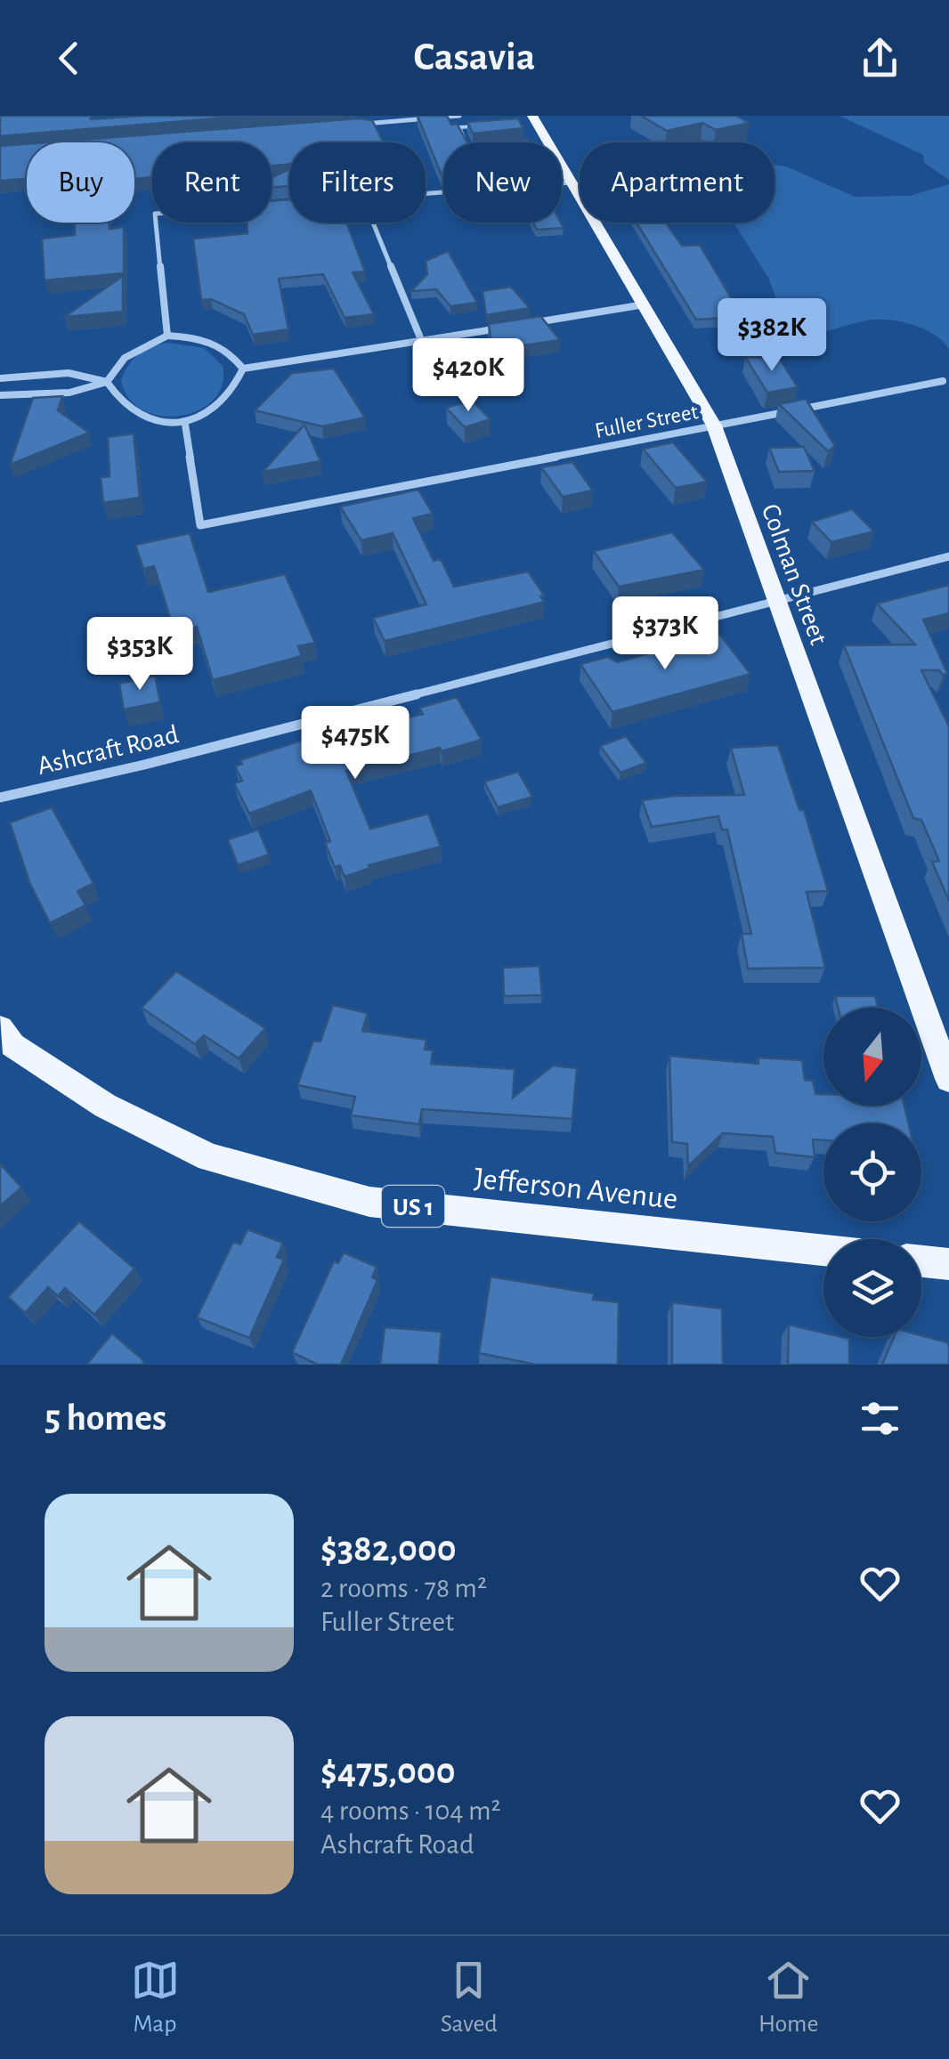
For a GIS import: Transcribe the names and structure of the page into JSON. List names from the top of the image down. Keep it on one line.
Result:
{"streets":{"main road":["Colman Street","Jefferson Avenue","US 1"],"street":["Fuller Street","Ashcraft Road"]},"crossings":[["Fuller Street","Colman Street"],["Colman Street","Ashcraft Road"]],"north":"bottom","page":{"header":"Casavia","chip":["Buy","Rent","Filters","New","Apartment"],"price":["$382K","$420K","$373K","$353K","$475K"],"heading":"5 homes","list":[{"name":"$382,000","note":"2 rooms · 78 m² · Fuller Street"},{"name":"$475,000","note":"4 rooms · 104 m² · Ashcraft Road"}],"tabs":["Map","Saved","Home"]}}
